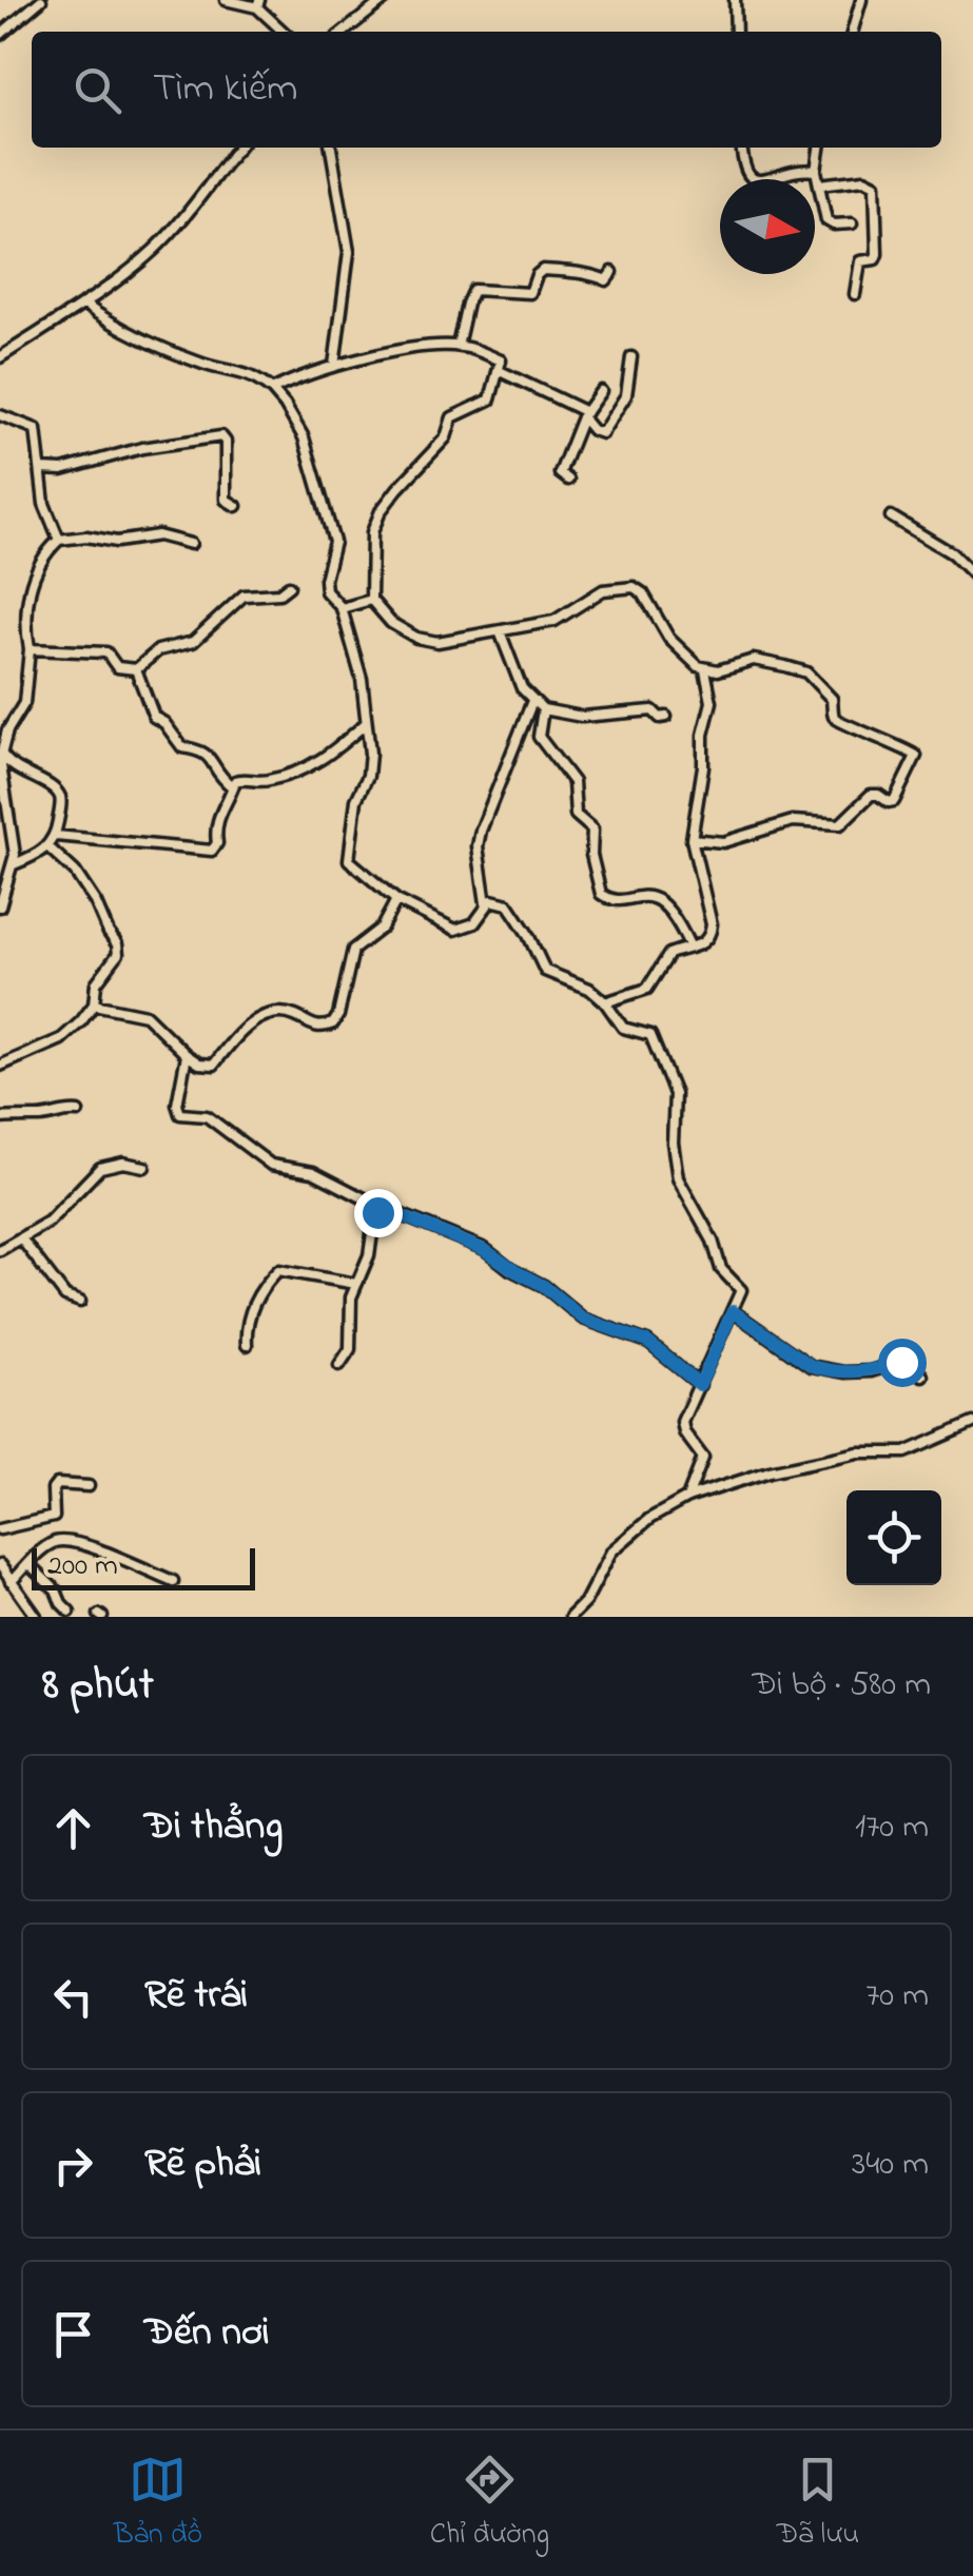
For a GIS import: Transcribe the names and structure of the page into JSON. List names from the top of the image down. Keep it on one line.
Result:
{"scale_bar":"200 m","north":"right","page":{"search":"Tìm kiếm","scale":"200 m","heading":["8 phút","Đi bộ · 580 m"],"list":[["Đi thẳng","170 m"],["Rẽ trái","70 m"],["Rẽ phải","340 m"],"Đến nơi"],"nav":["Bản đồ","Chỉ đường","Đã lưu"]}}
